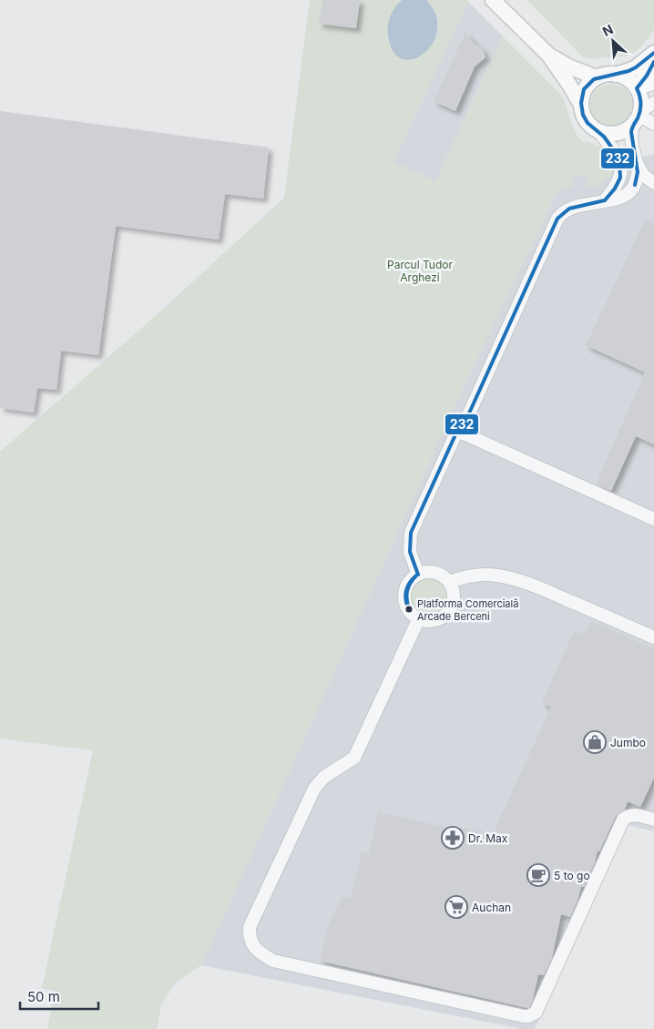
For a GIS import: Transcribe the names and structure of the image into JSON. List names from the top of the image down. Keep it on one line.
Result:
{"parks":["Parcul Tudor Arghezi"],"places":{"other":["Platforma Comercială Arcade Berceni"],"shop":["Jumbo"],"pharmacy":["Dr. Max"],"cafe":["5 to go"],"supermarket":["Auchan"]},"lines":["transit line 232"],"scale_bar":"50 m","north":"top left"}
